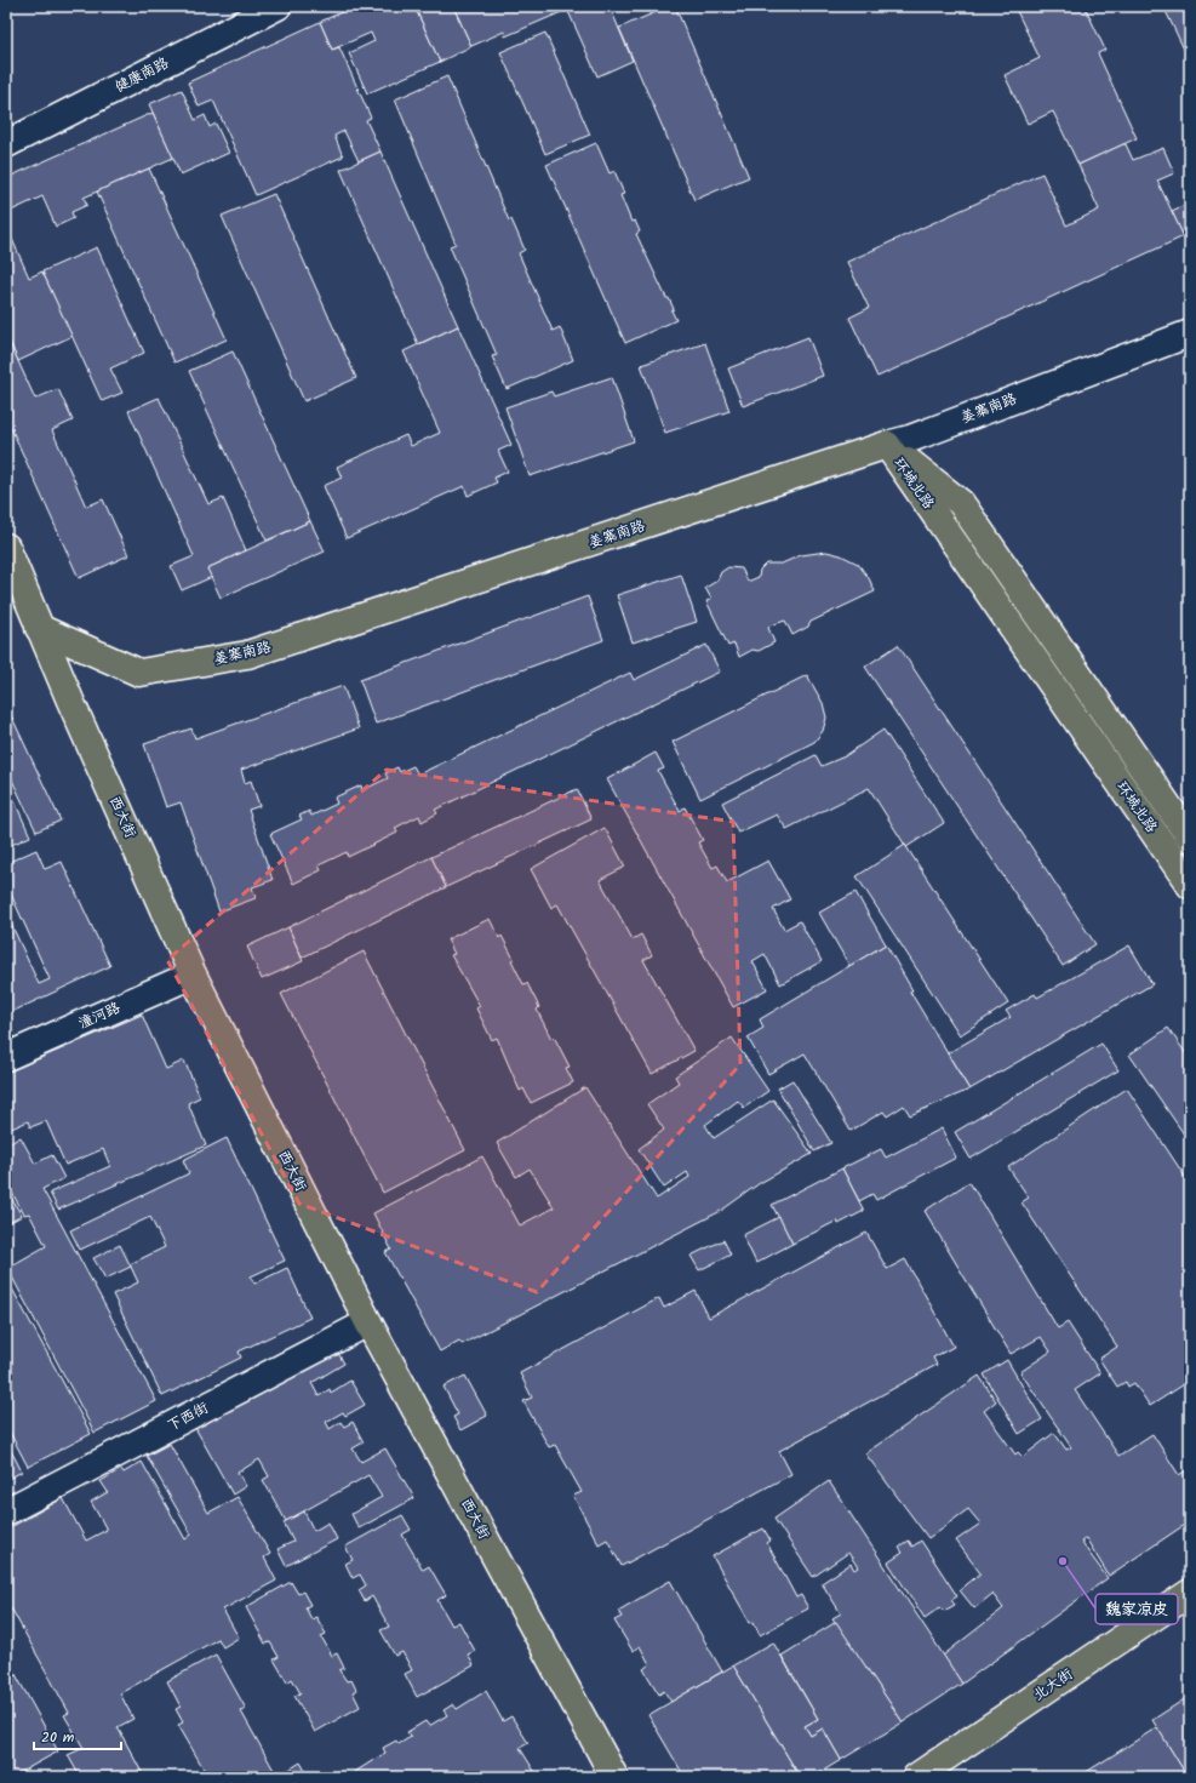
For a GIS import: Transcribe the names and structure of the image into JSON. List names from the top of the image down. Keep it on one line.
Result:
{"streets":{"main road":["姜寨南路","环城北路","西大街","北大街"],"street":["健康南路","潼河路","下西街"]},"crossings":[["姜寨南路","环城北路"],["姜寨南路","西大街"],["西大街","潼河路"],["西大街","下西街"]],"places":["魏家凉皮"],"scale_bar":"20 m"}
